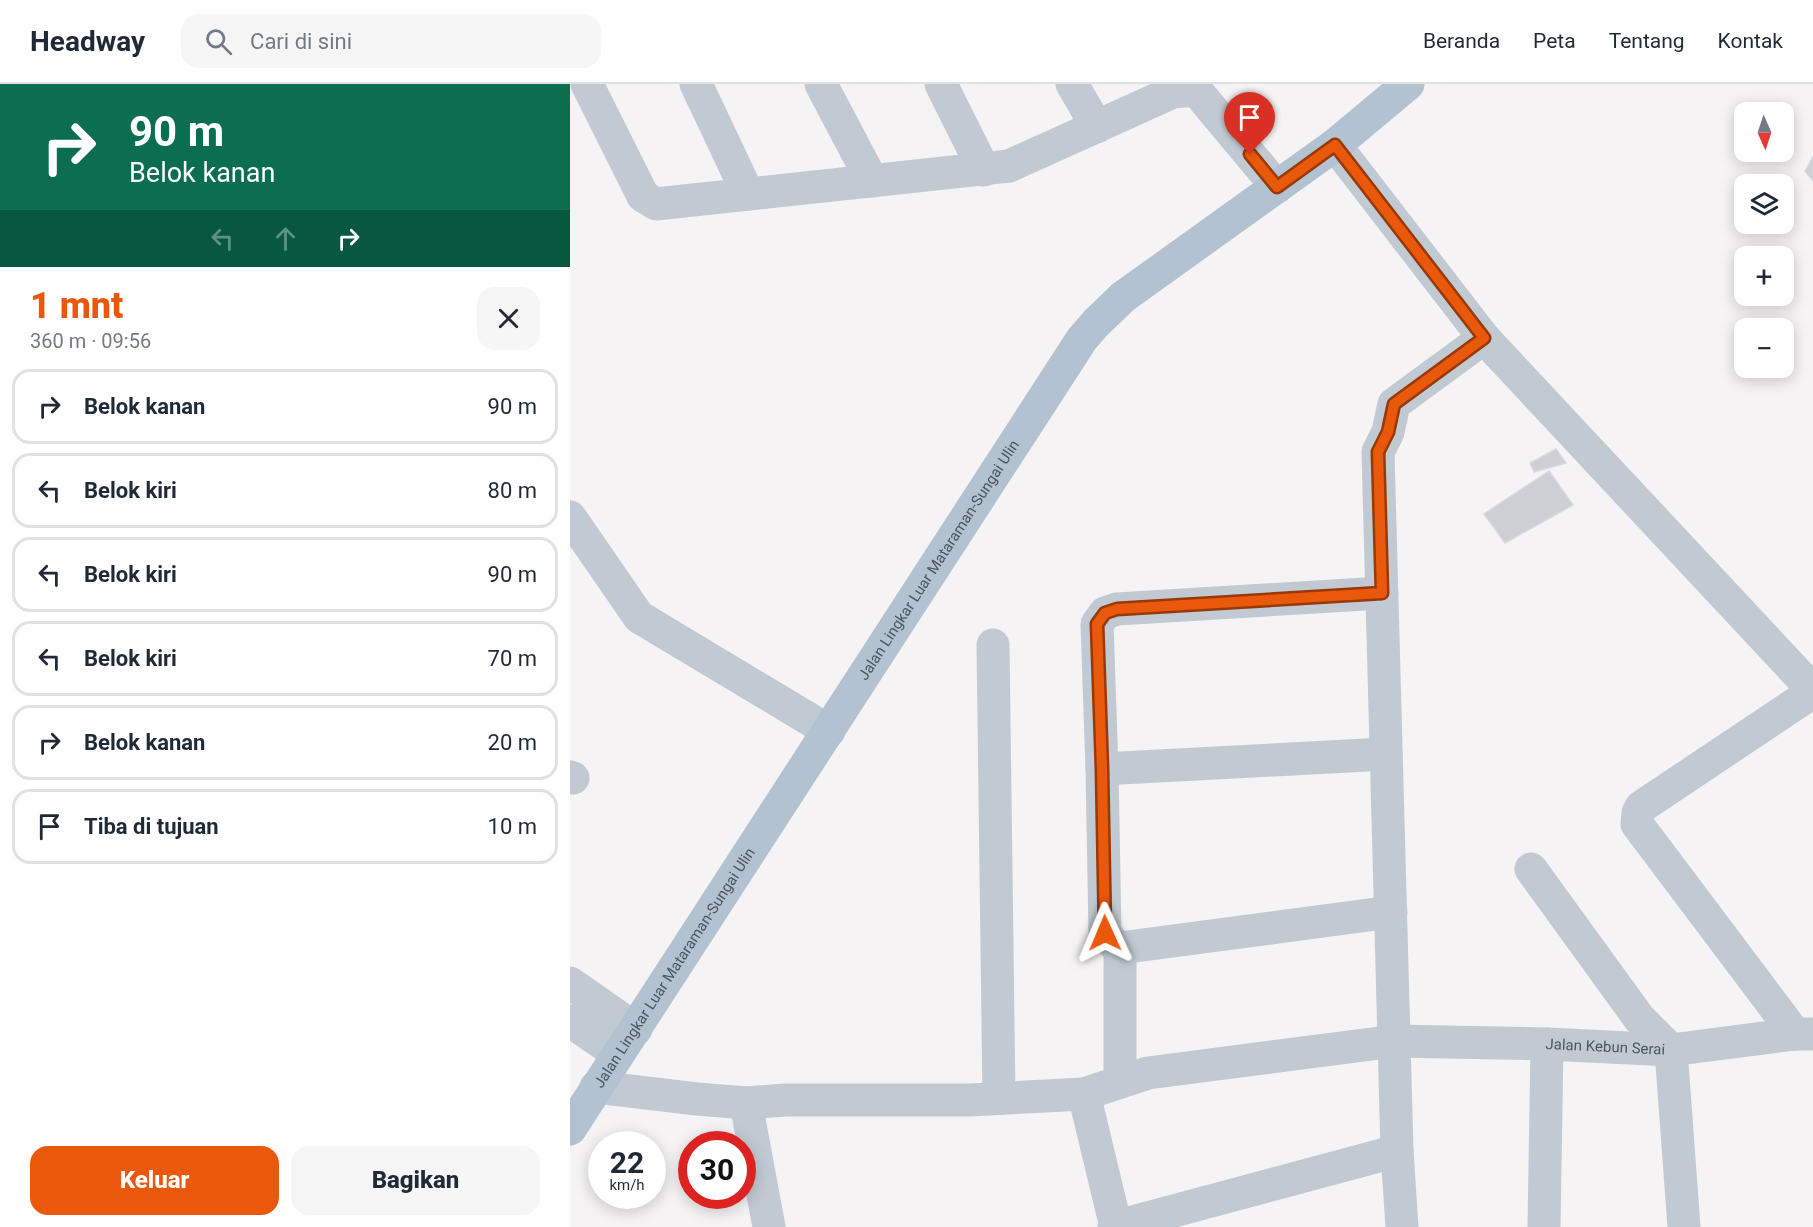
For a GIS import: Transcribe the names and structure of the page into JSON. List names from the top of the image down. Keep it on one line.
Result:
{"streets":{"main road":["Jalan Lingkar Luar Mataraman-Sungai Ulin"],"street":["Jalan Kebun Serai"]},"crossings":[["Jalan Lingkar Luar Mataraman-Sungai Ulin","Jalan Kebun Serai"]],"north":"bottom","page":{"header":"Headway","search":"Cari di sini","nav":["Beranda","Peta","Tentang","Kontak"],"turn":["90 m","Belok kanan"],"map_buttons":["+","−"],"heading":["1 mnt","360 m · 09:56"],"list":[{"name":"Belok kanan","value":"90 m"},{"name":"Belok kiri","value":"80 m"},{"name":"Belok kiri","value":"90 m"},{"name":"Belok kiri","value":"70 m"},{"name":"Belok kanan","value":"20 m"},{"name":"Tiba di tujuan","value":"10 m"}],"speed":"22 km/h","limit":"30","buttons":["Keluar","Bagikan"]}}
